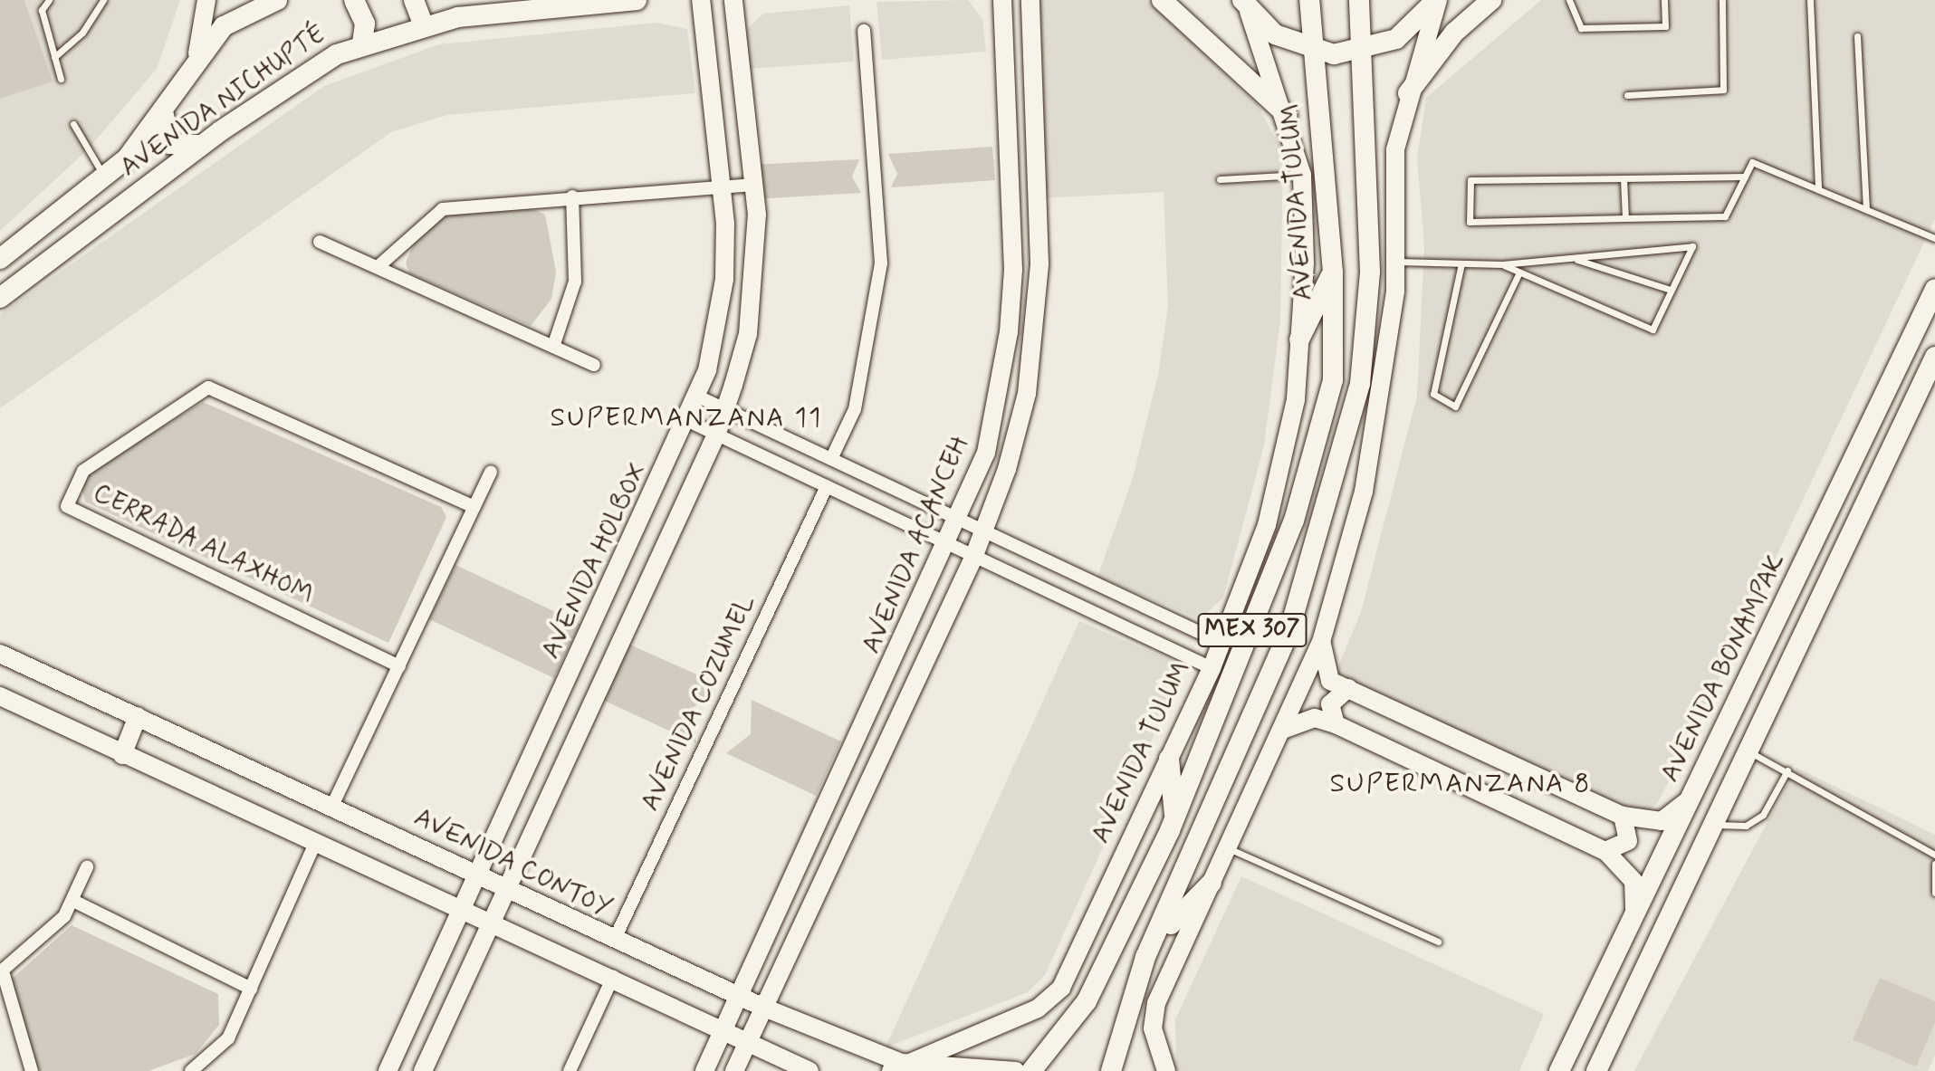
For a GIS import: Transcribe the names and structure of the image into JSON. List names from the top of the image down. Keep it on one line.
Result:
{"streets":{"main road":["AVENIDA NICHUPTÉ","AVENIDA TULUM","MEX 307","AVENIDA BONAMPAK"],"street":["CERRADA ALAXHOM","AVENIDA ACANCEH","AVENIDA HOLBOX","AVENIDA COZUMEL","AVENIDA CONTOY"]},"crossings":[["AVENIDA TULUM","AVENIDA CONTOY"],["AVENIDA ACANCEH","AVENIDA CONTOY"],["AVENIDA HOLBOX","AVENIDA CONTOY"],["AVENIDA COZUMEL","AVENIDA CONTOY"]],"districts":["SUPERMANZANA 11","SUPERMANZANA 8"]}
